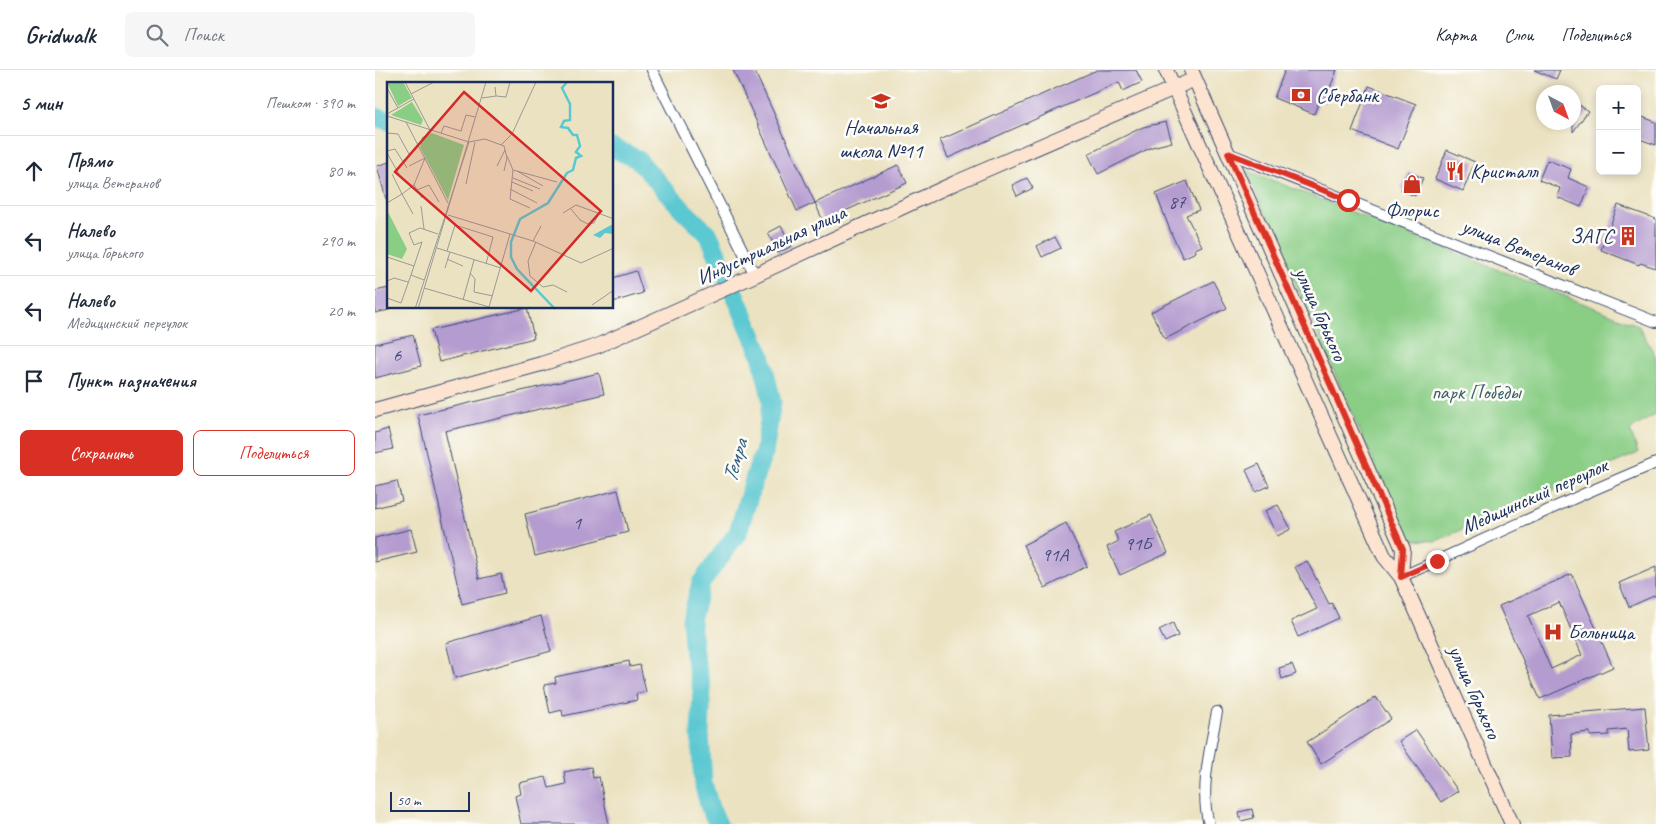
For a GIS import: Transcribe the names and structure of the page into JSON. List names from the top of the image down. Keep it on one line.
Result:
{"streets":{"main road":["Индустриальная улица","улица Горького"],"street":["улица Ветеранов","Медицинский переулок"]},"crossings":[["Индустриальная улица","улица Горького"],["улица Ветеранов","улица Горького"],["улица Горького","Медицинский переулок"]],"water":["Темра"],"parks":["парк Победы"],"places":{"bank":["Сбербанк"],"school or university":["Начальная школа №11"],"restaurant":["Кристалл"],"shop":["Флорис"],"building":["ЗАГС"],"hospital":["Больница"]},"house_numbers":["87","6","1","91Б","91А"],"scale_bar":"50 m","north":"bottom right","page":{"header":"Gridwalk","search":"Поиск","nav":["Карта","Слои","Поделиться"],"heading":["5 мин","Пешком · 390 m"],"map_buttons":["+","−"],"list":[["Прямо","улица Ветеранов","80 m"],["Налево","улица Горького","290 m"],["Налево","Медицинский переулок","20 m"],"Пункт назначения"],"buttons":["Сохранить","Поделиться"],"scale":"50 m"}}
